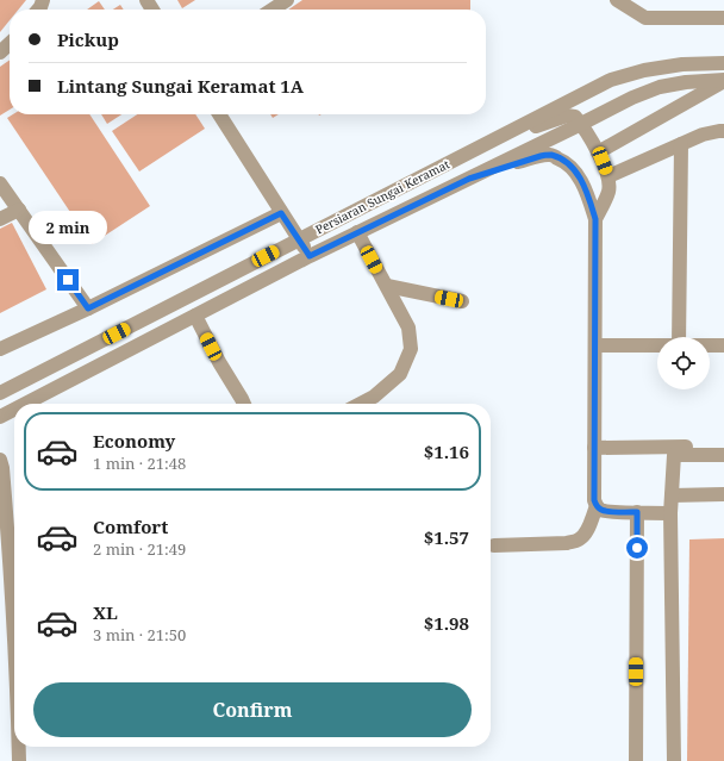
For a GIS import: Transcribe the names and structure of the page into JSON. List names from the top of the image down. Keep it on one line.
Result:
{"streets":{"street":["Persiaran Sungai Keramat"]},"page":{"banner":["Pickup","Lintang Sungai Keramat 1A"],"bubble":"2 min","list":[{"name":"Economy","note":"1 min · 21:48","value":"$1.16"},{"name":"Comfort","note":"2 min · 21:49","value":"$1.57"},{"name":"XL","note":"3 min · 21:50","value":"$1.98"}],"buttons":"Confirm"}}
